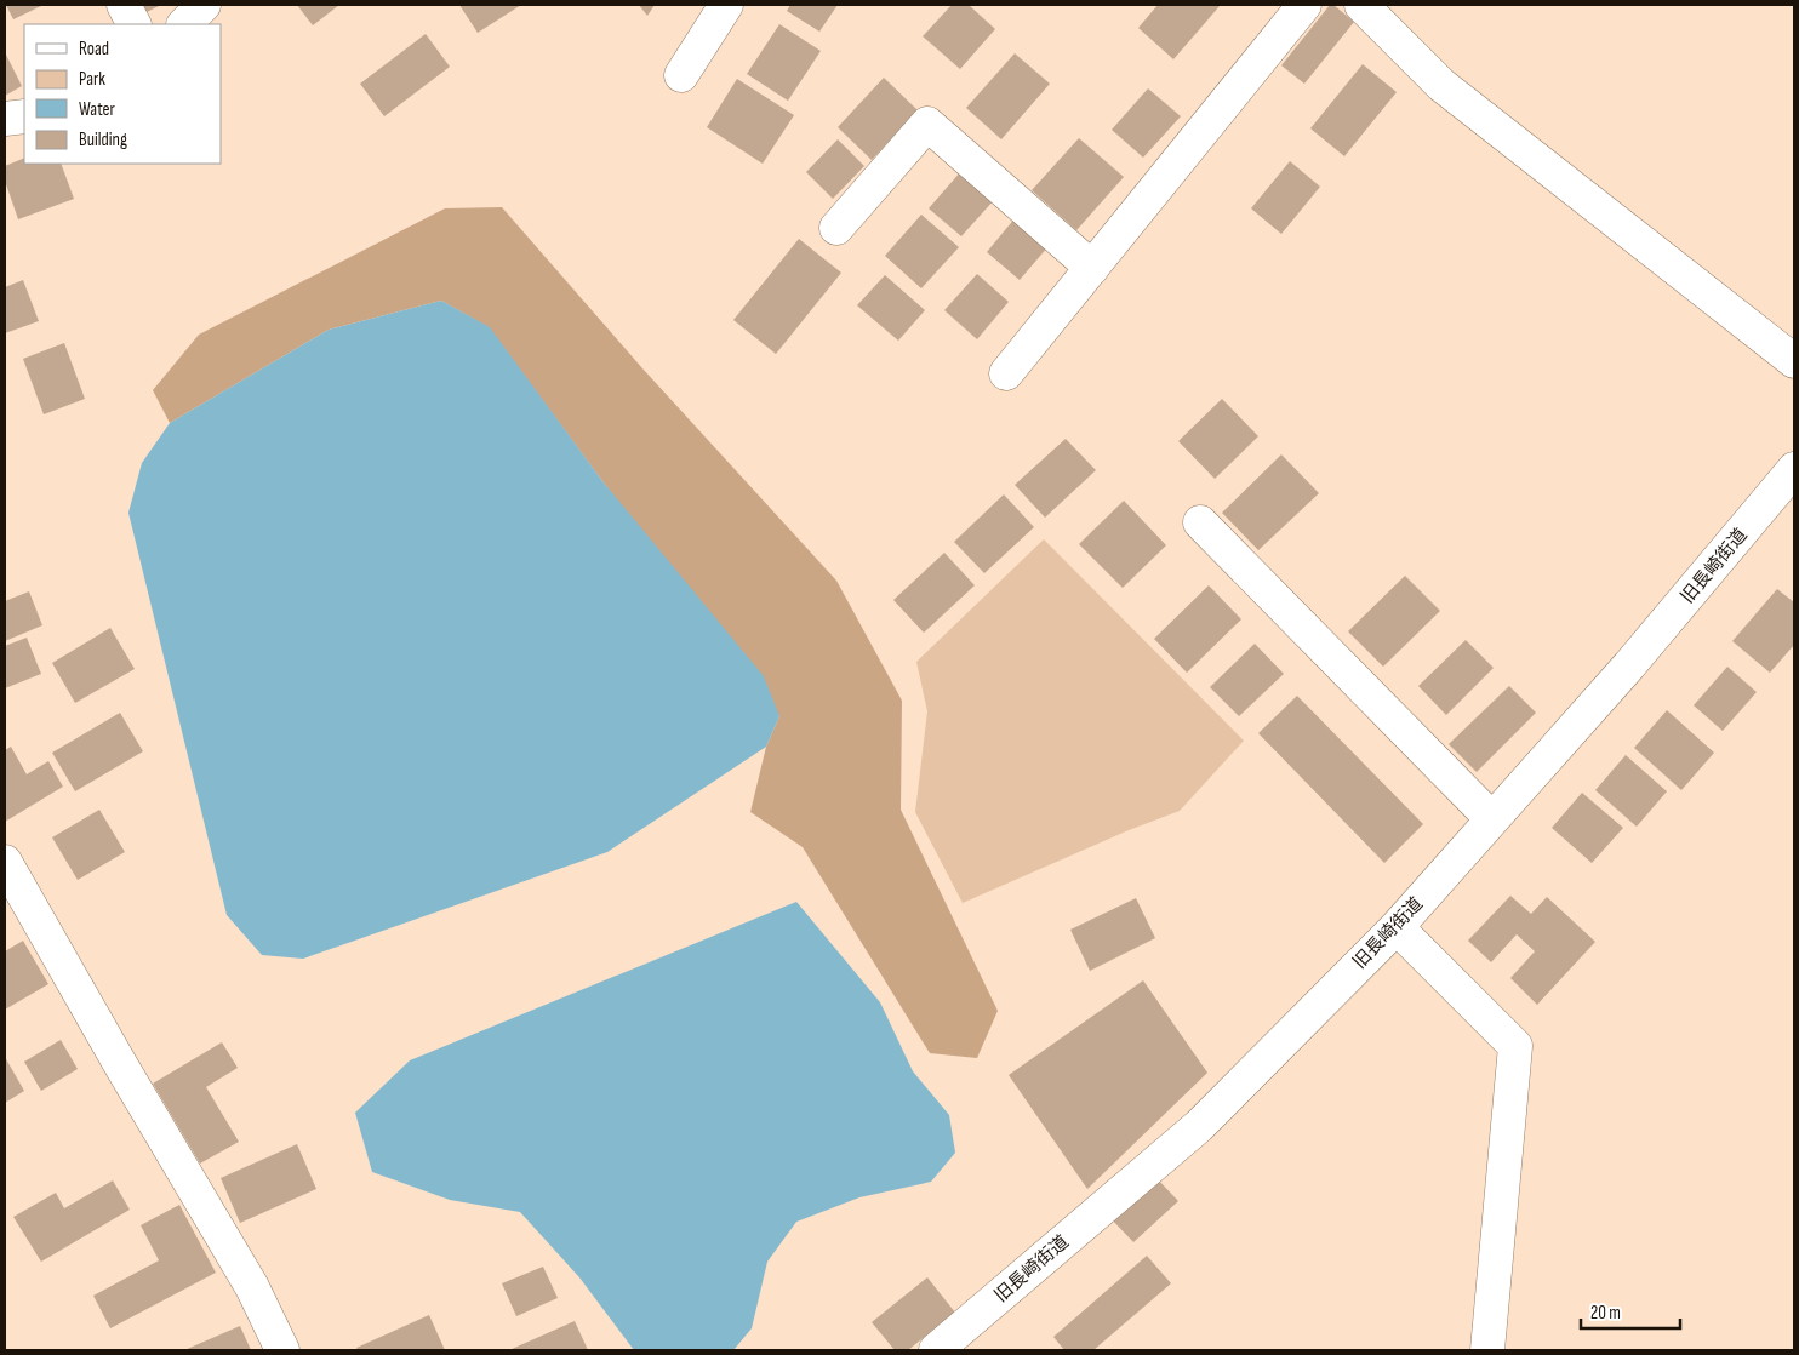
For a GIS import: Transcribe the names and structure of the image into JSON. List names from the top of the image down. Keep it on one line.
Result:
{"streets":{"street":["旧長崎街道"]},"legend":["Road","Park","Water","Building"],"scale_bar":"20 m"}
